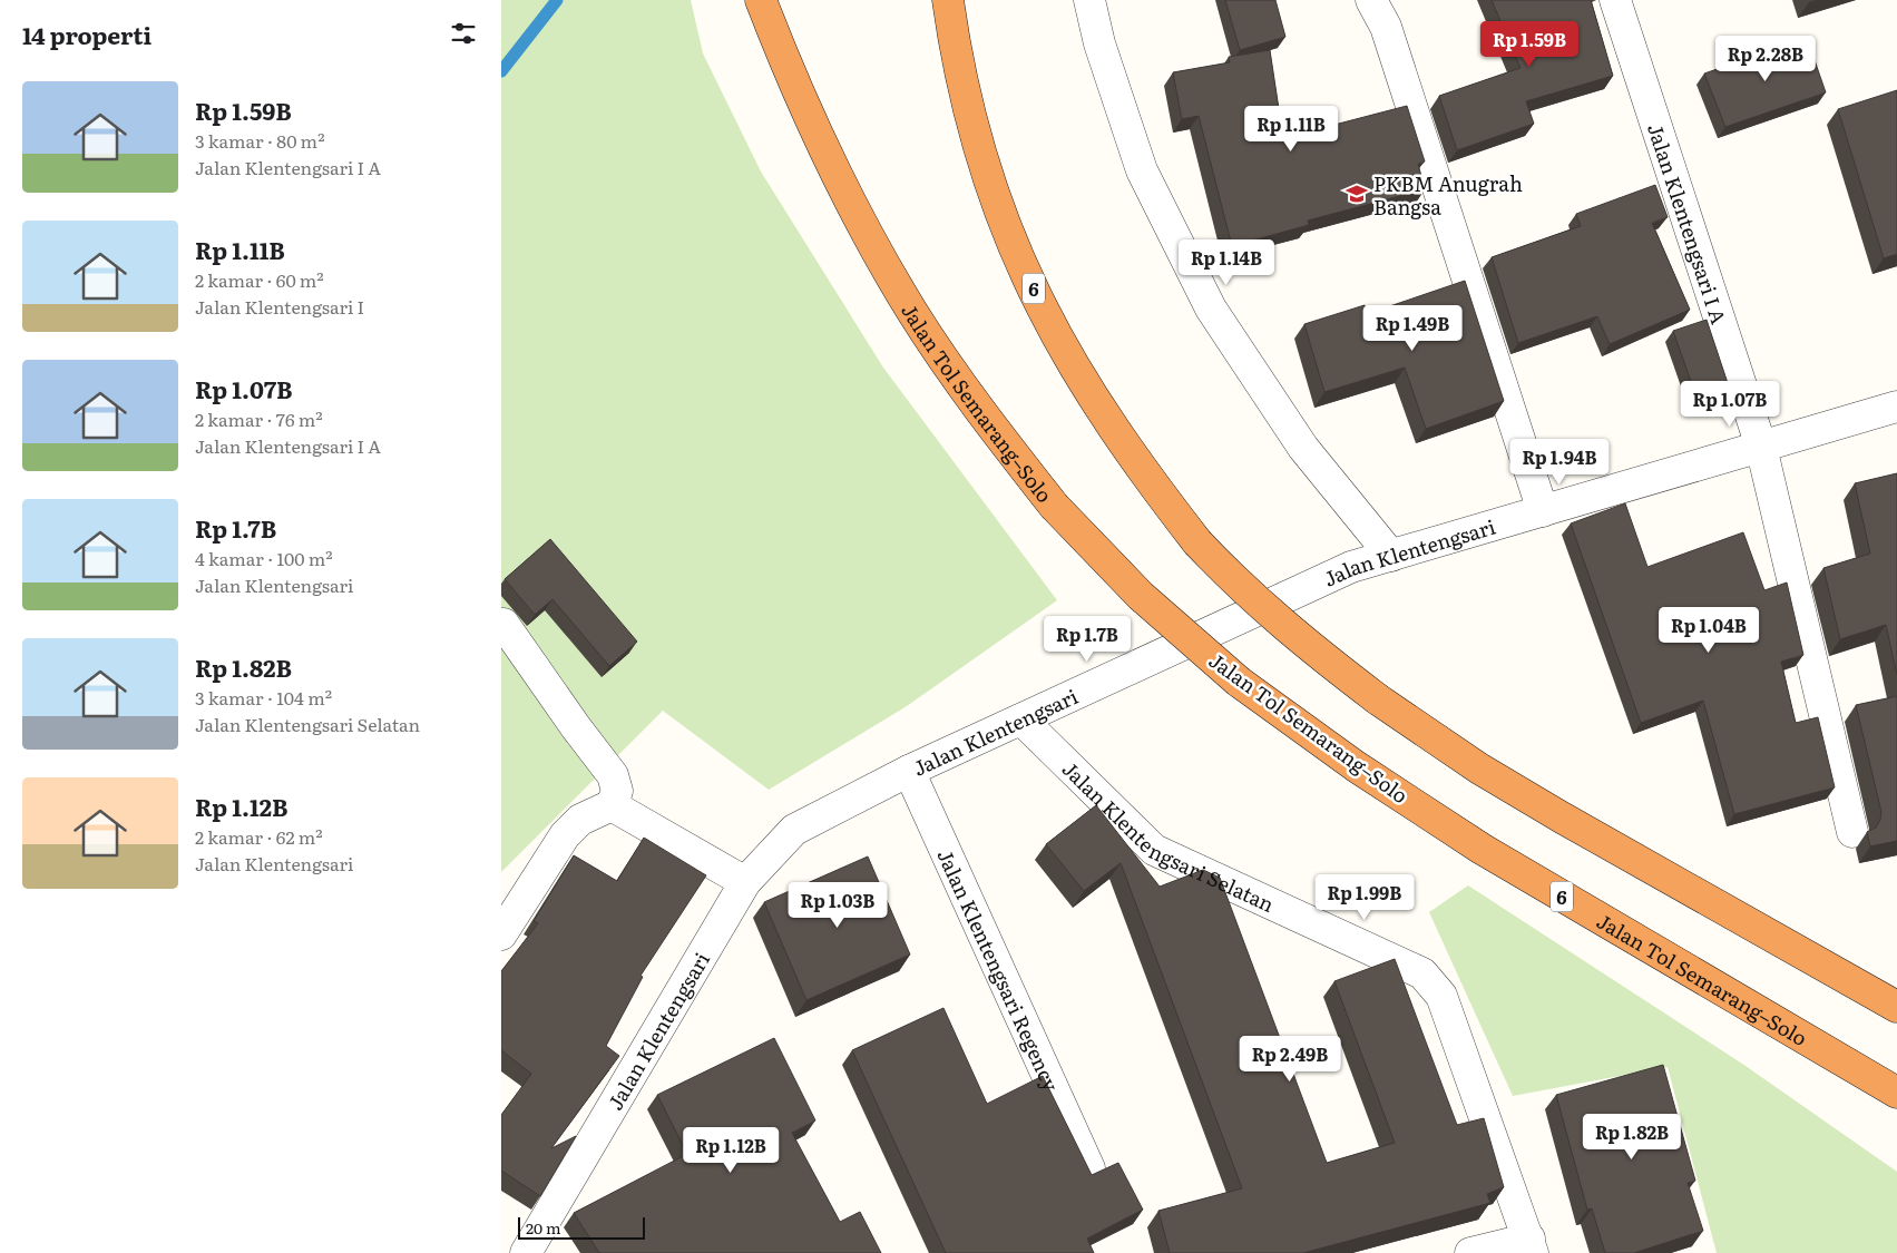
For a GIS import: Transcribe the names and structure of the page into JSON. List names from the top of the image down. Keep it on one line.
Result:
{"streets":{"highway":["6","Jalan Tol Semarang–Solo"],"street":["Jalan Klentengsari I A","Jalan Klentengsari","Jalan Klentengsari Selatan","Jalan Klentengsari Regency"]},"crossings":[["Jalan Klentengsari I A","Jalan Klentengsari"],["Jalan Klentengsari","Jalan Klentengsari Selatan"],["Jalan Klentengsari","Jalan Klentengsari Regency"]],"places":{"school or university":["PKBM Anugrah Bangsa"]},"scale_bar":"20 m","page":{"heading":"14 properti","price":["Rp 1.59B","Rp 2.28B","Rp 1.11B","Rp 1.14B","Rp 1.49B","Rp 1.07B","Rp 1.94B","Rp 1.04B","Rp 1.7B","Rp 1.99B","Rp 1.03B","Rp 2.49B","Rp 1.82B","Rp 1.12B"],"list":[{"name":"Rp 1.59B","note":"3 kamar · 80 m² · Jalan Klentengsari I A"},{"name":"Rp 1.11B","note":"2 kamar · 60 m² · Jalan Klentengsari I"},{"name":"Rp 1.07B","note":"2 kamar · 76 m² · Jalan Klentengsari I A"},{"name":"Rp 1.7B","note":"4 kamar · 100 m² · Jalan Klentengsari"},{"name":"Rp 1.82B","note":"3 kamar · 104 m² · Jalan Klentengsari Selatan"},{"name":"Rp 1.12B","note":"2 kamar · 62 m² · Jalan Klentengsari"}],"scale":"20 m"}}
